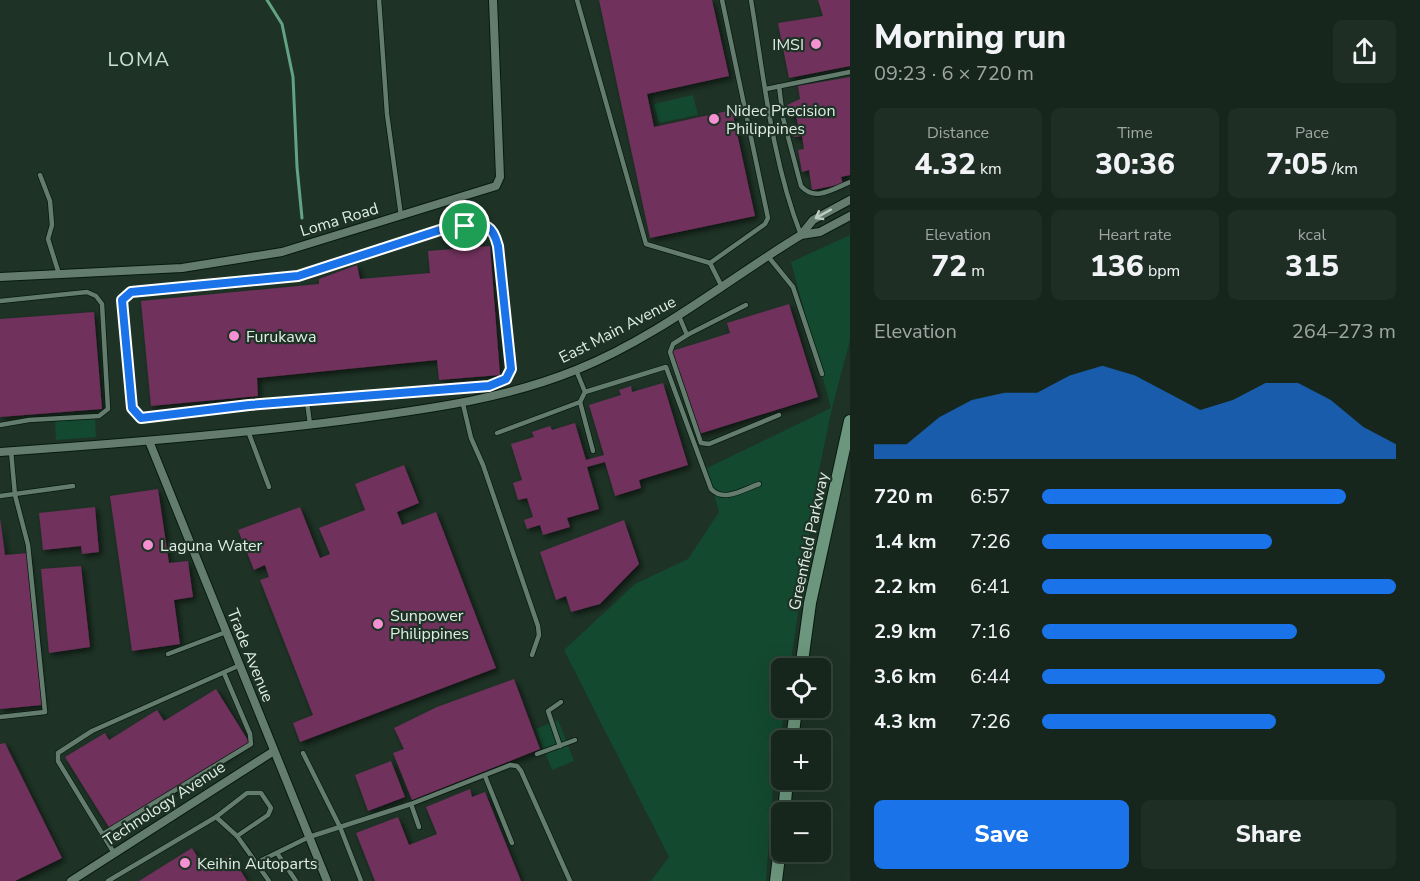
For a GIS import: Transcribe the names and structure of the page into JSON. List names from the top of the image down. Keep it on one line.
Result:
{"streets":{"main road":["Greenfield Parkway"],"street":["Loma Road","East Main Avenue","Trade Avenue","Technology Avenue"]},"crossings":[["East Main Avenue","Trade Avenue"],["Trade Avenue","Technology Avenue"]],"districts":["LOMA"],"places":["IMSI","Nidec Precision Philippines","Furukawa","Laguna Water","Sunpower Philippines","Keihin Autoparts"],"page":{"heading":["Morning run","09:23 · 6 × 720 m"],"stats":[["Distance","4.32 km"],["Time","30:36"],["Pace","7:05 /km"],["Elevation","72 m"],["Heart rate","136 bpm"],["kcal","315"]],"chart":["Elevation","264–273 m"],"list":[{"name":"720 m","note":"6:57"},{"name":"1.4 km","note":"7:26"},{"name":"2.2 km","note":"6:41"},{"name":"2.9 km","note":"7:16"},{"name":"3.6 km","note":"6:44"},{"name":"4.3 km","note":"7:26"}],"map_buttons":["+","−"],"buttons":["Save","Share"]}}
